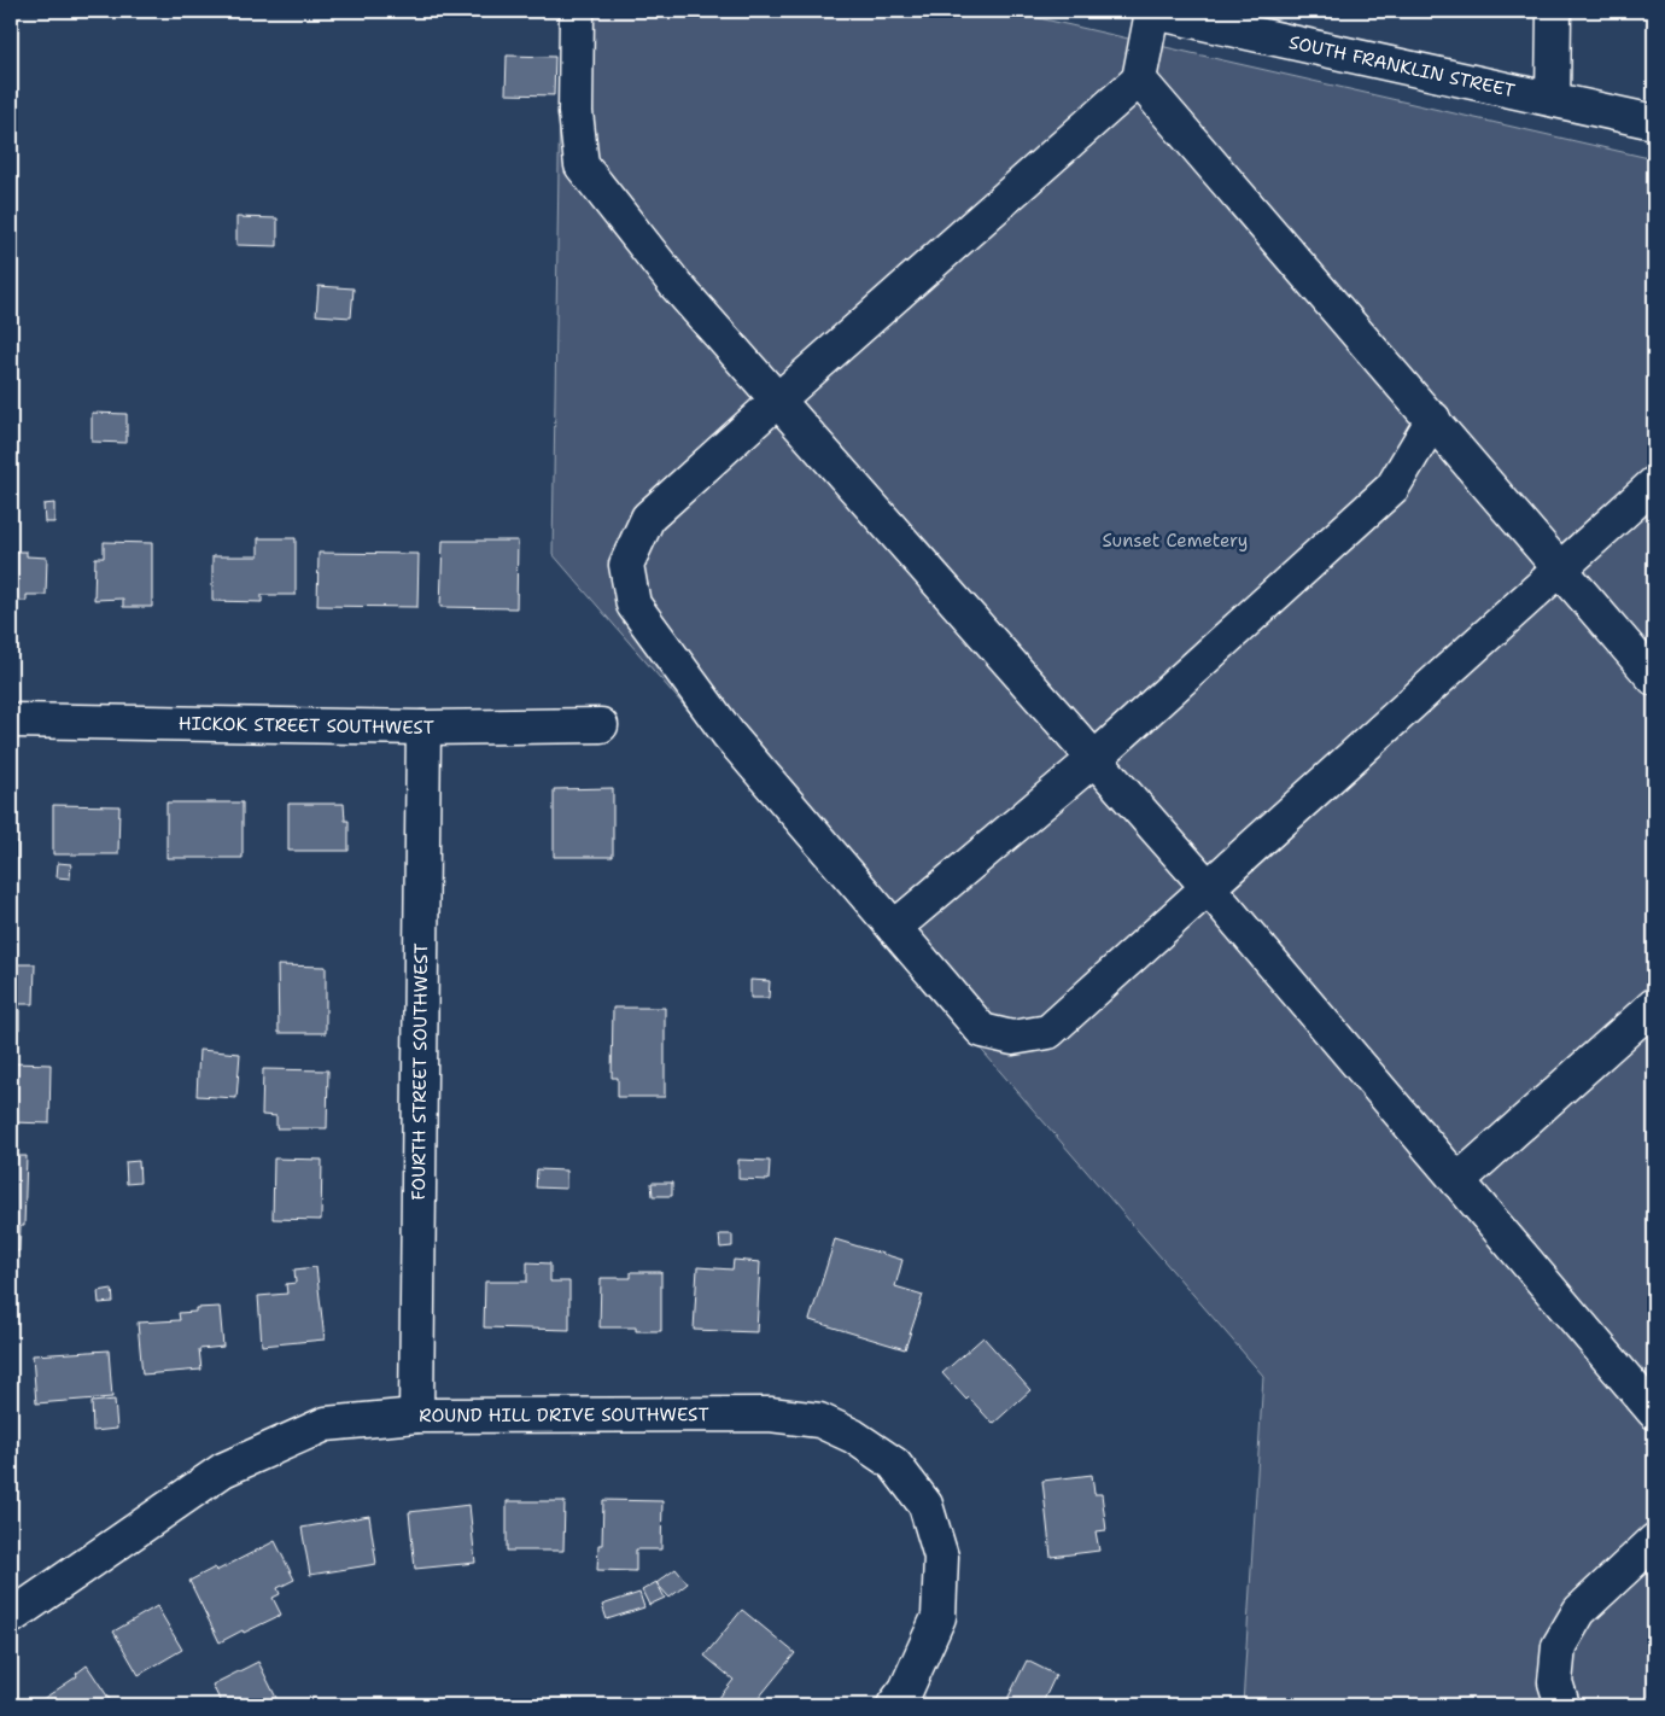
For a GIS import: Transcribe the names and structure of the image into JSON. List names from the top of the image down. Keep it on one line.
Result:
{"streets":{"street":["SOUTH FRANKLIN STREET","HICKOK STREET SOUTHWEST","FOURTH STREET SOUTHWEST","ROUND HILL DRIVE SOUTHWEST"]},"crossings":[["HICKOK STREET SOUTHWEST","FOURTH STREET SOUTHWEST"],["FOURTH STREET SOUTHWEST","ROUND HILL DRIVE SOUTHWEST"]],"parks":["Sunset Cemetery"]}
